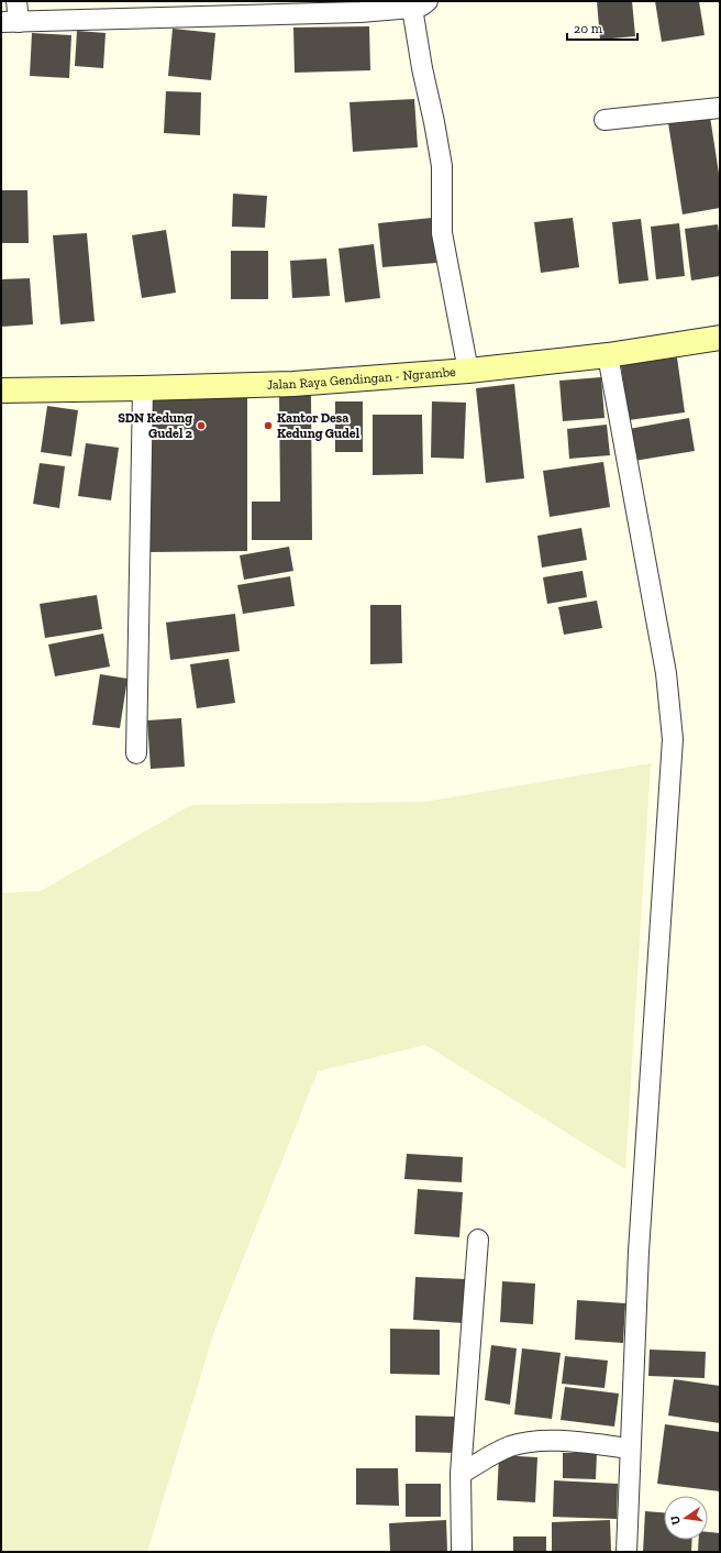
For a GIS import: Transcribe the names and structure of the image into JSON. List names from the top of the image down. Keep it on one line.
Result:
{"streets":{"main road":["Jalan Raya Gendingan - Ngrambe"]},"places":["SDN Kedung Gudel 2","Kantor Desa Kedung Gudel"],"scale_bar":"20 m","north":"left"}
